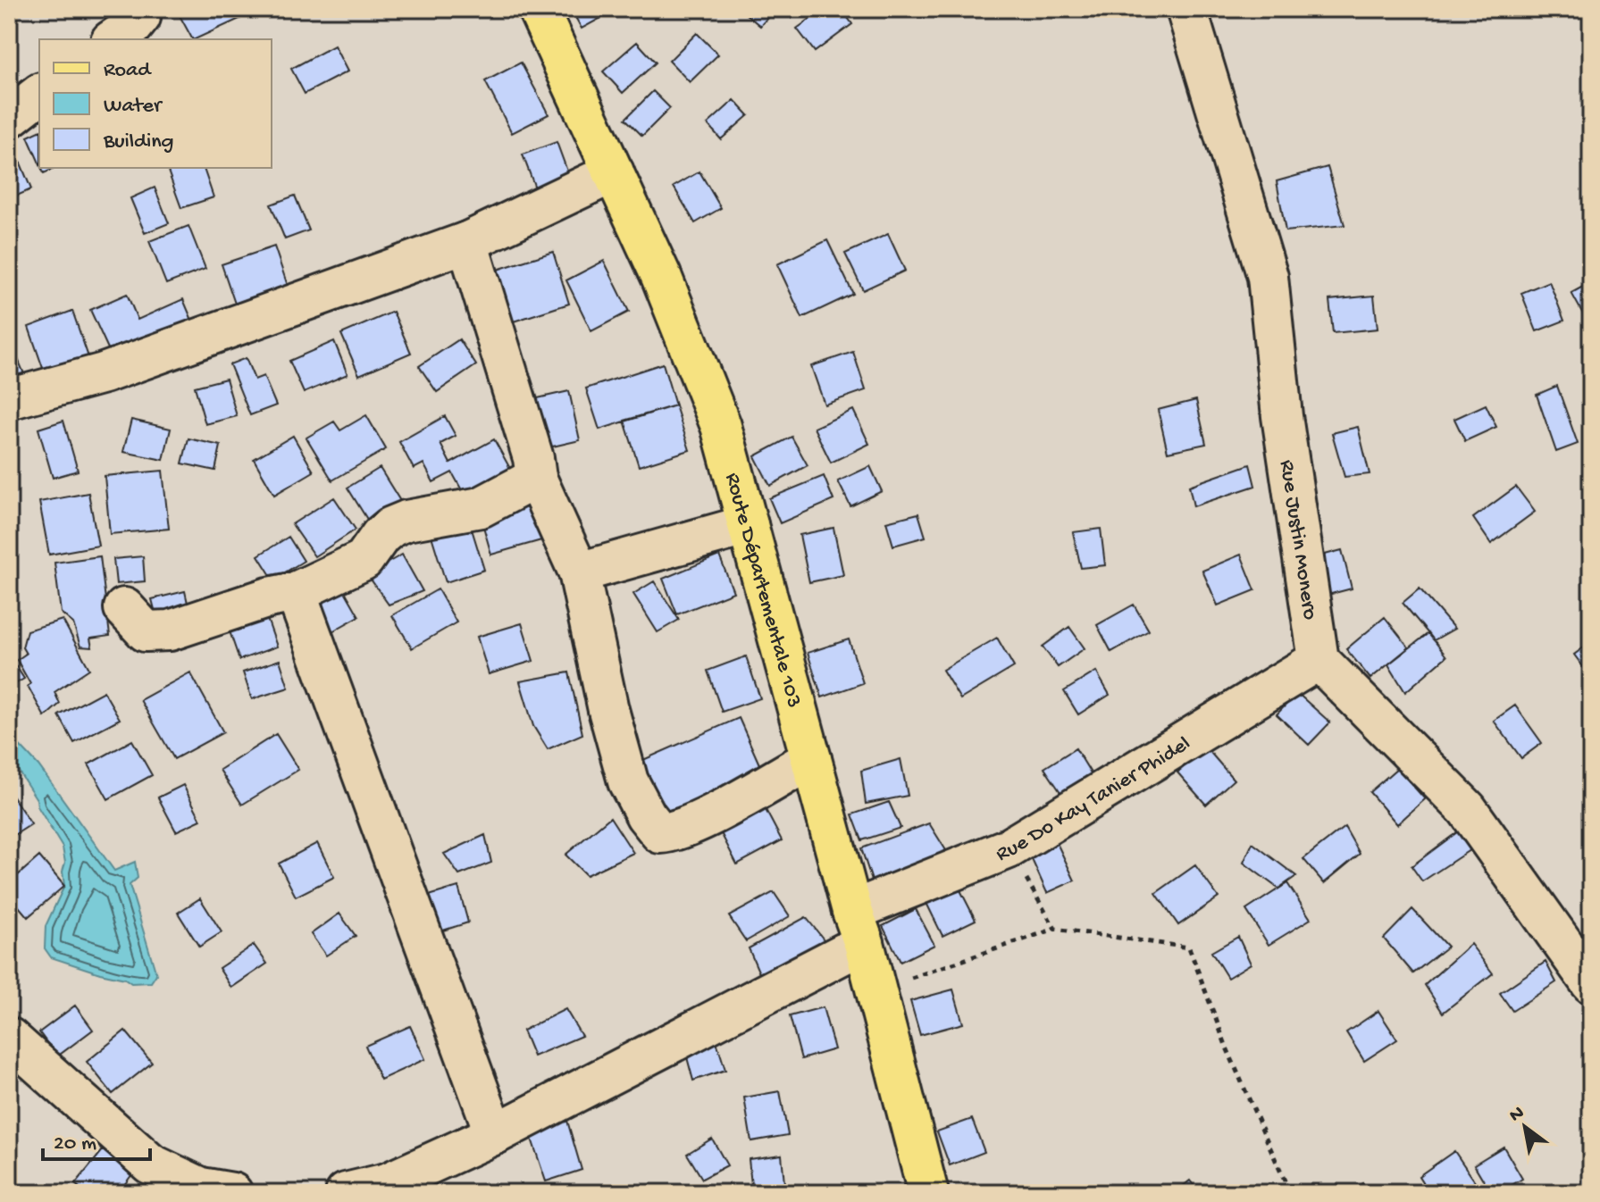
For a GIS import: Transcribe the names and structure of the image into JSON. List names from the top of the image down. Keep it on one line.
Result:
{"streets":{"main road":["Route Départementale 103"],"street":["Rue Justin Monero","Rue Do Kay Tanier Phidel"]},"crossings":[["Rue Justin Monero","Rue Do Kay Tanier Phidel"],["Route Départementale 103","Rue Do Kay Tanier Phidel"]],"legend":["Road","Water","Building"],"scale_bar":"20 m","north":"top left"}
